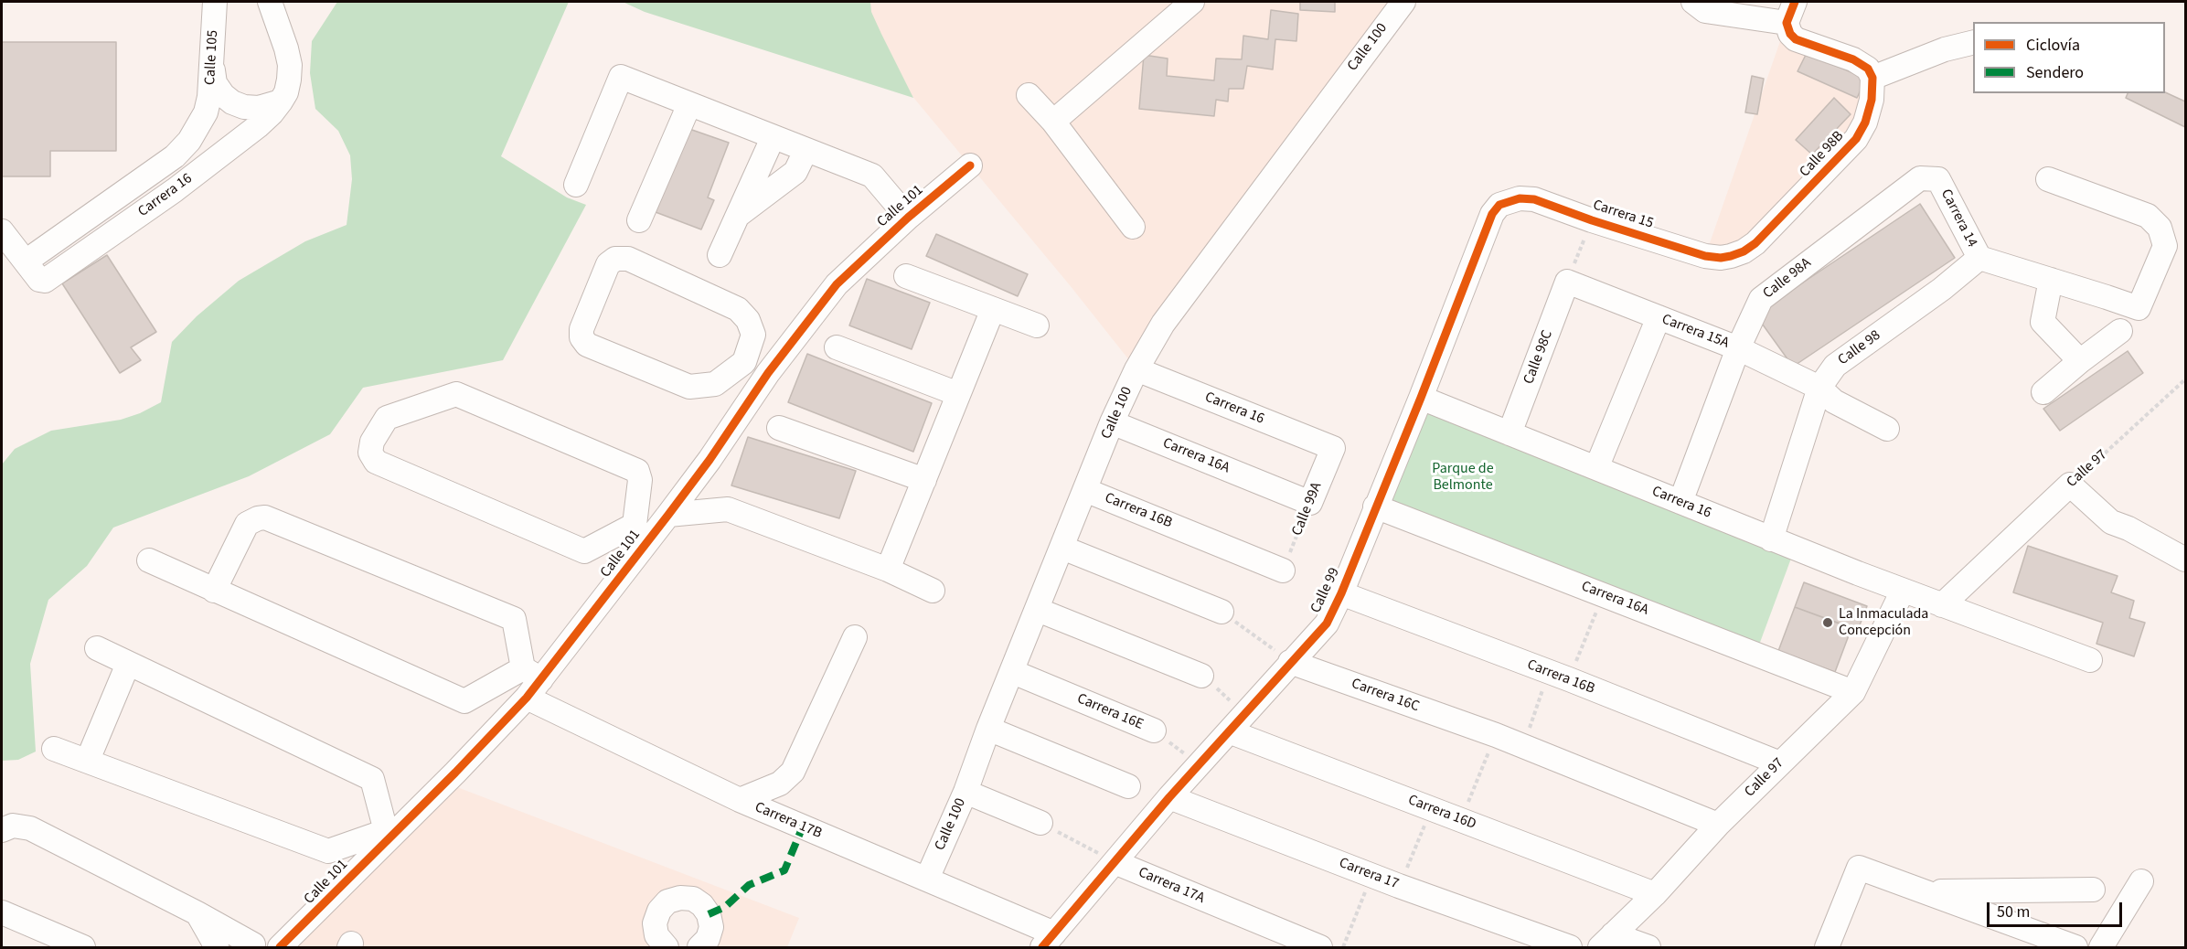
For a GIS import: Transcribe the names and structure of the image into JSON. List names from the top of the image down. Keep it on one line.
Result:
{"streets":{"street":["Calle 100","Calle 105","Calle 98B","Carrera 16","Calle 101","Carrera 15","Carrera 14","Calle 98A","Carrera 15A","Calle 98","Calle 98C","Carrera 16A","Calle 97","Calle 99A","Carrera 16B","Calle 99","Carrera 16C","Carrera 16E","Carrera 16D","Carrera 17B","Carrera 17","Carrera 17A"]},"crossings":[["Calle 100","Carrera 16"],["Calle 100","Carrera 16A"],["Calle 100","Carrera 16B"],["Calle 100","Carrera 16E"],["Calle 100","Carrera 17B"],["Calle 105","Carrera 16"],["Calle 98B","Carrera 15"],["Carrera 16","Calle 98A"],["Carrera 16","Calle 98"],["Carrera 16","Calle 98C"],["Carrera 16","Calle 97"],["Carrera 16","Calle 99A"],["Carrera 16","Calle 99"],["Calle 101","Carrera 17B"],["Carrera 15","Calle 99"],["Carrera 14","Calle 98A"],["Carrera 14","Calle 98"],["Calle 98A","Carrera 15A"],["Carrera 15A","Calle 98"],["Carrera 15A","Calle 98C"],["Carrera 16A","Calle 97"],["Carrera 16A","Calle 99A"],["Carrera 16A","Calle 99"],["Calle 97","Carrera 16B"],["Calle 97","Carrera 16C"],["Calle 97","Carrera 16D"],["Calle 99A","Carrera 16B"],["Carrera 16B","Calle 99"],["Calle 99","Carrera 16C"],["Calle 99","Carrera 16E"],["Calle 99","Carrera 16D"],["Calle 99","Carrera 17B"],["Calle 99","Carrera 17"],["Calle 99","Carrera 17A"]],"parks":["Parque de Belmonte"],"places":["La Inmaculada Concepción"],"legend":["Ciclovía","Sendero"],"scale_bar":"50 m"}
